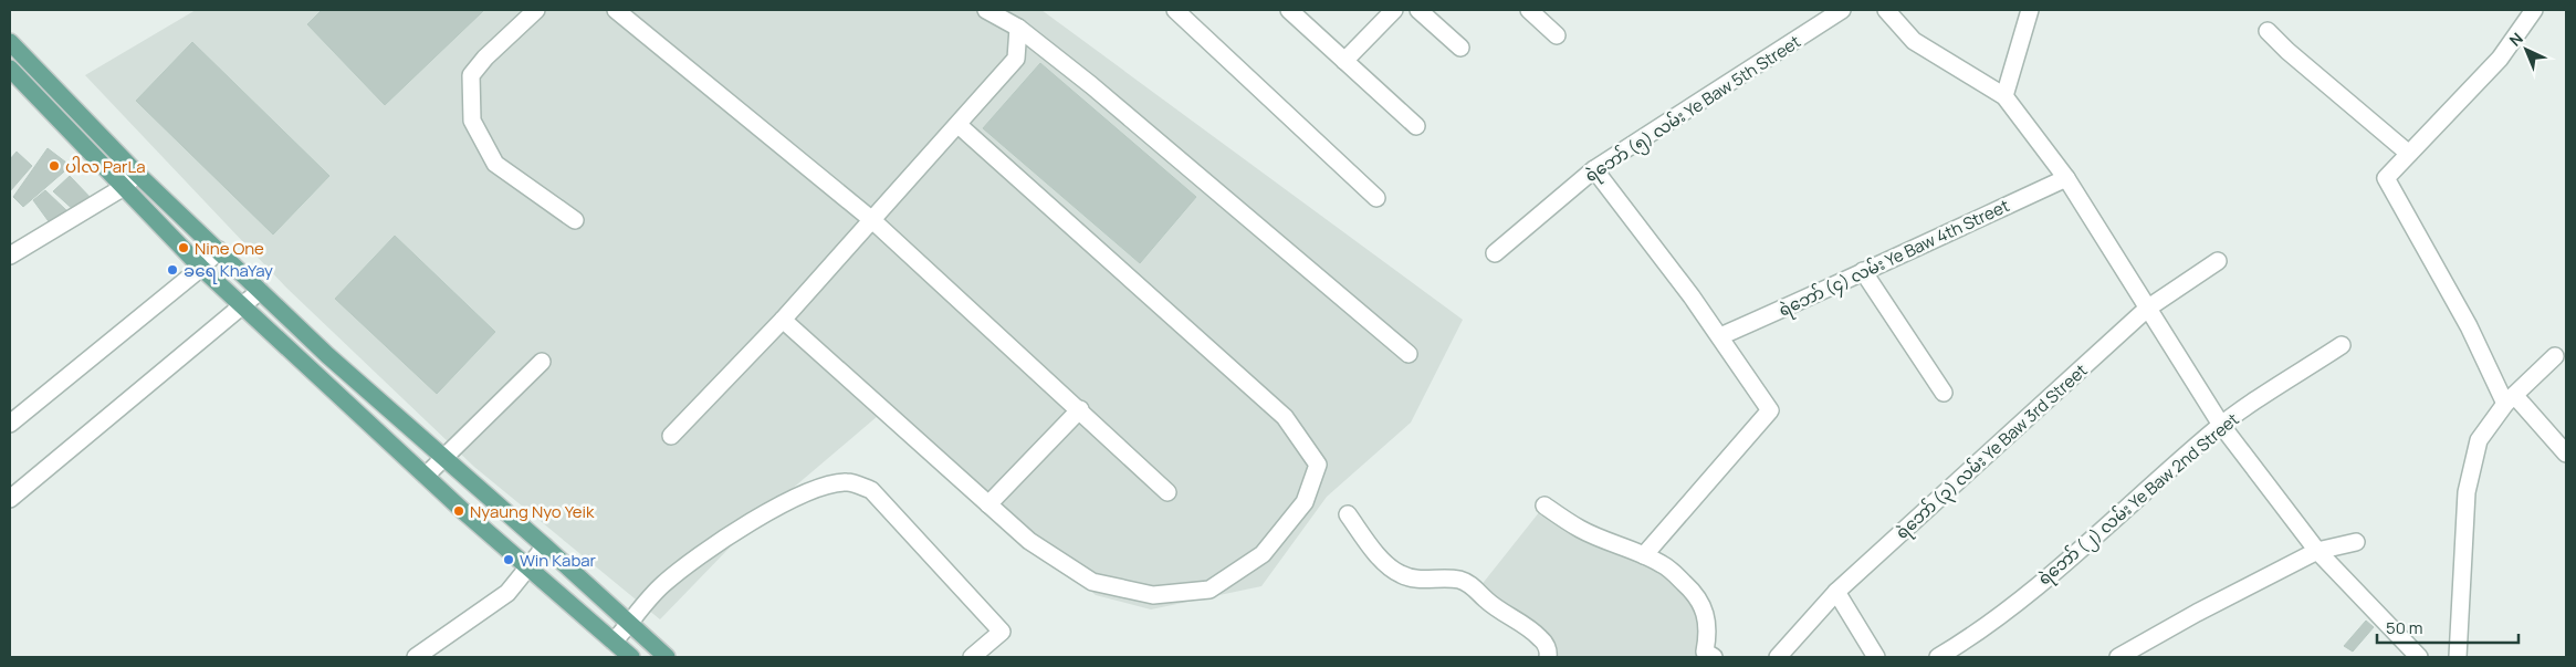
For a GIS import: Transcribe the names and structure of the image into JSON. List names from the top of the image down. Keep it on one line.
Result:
{"streets":{"street":["ရဲဘော် (၅) လမ်း Ye Baw 5th Street","ရဲဘော် (၄) လမ်း Ye Baw 4th Street","ရဲဘော် (၃) လမ်း Ye Baw 3rd Street","ရဲဘော် (၂) လမ်း Ye Baw 2nd Street"]},"places":["ပါလ ParLa","Nine One","ခရေ KhaYay","Nyaung Nyo Yeik","Win Kabar"],"scale_bar":"50 m","north":"top left"}
